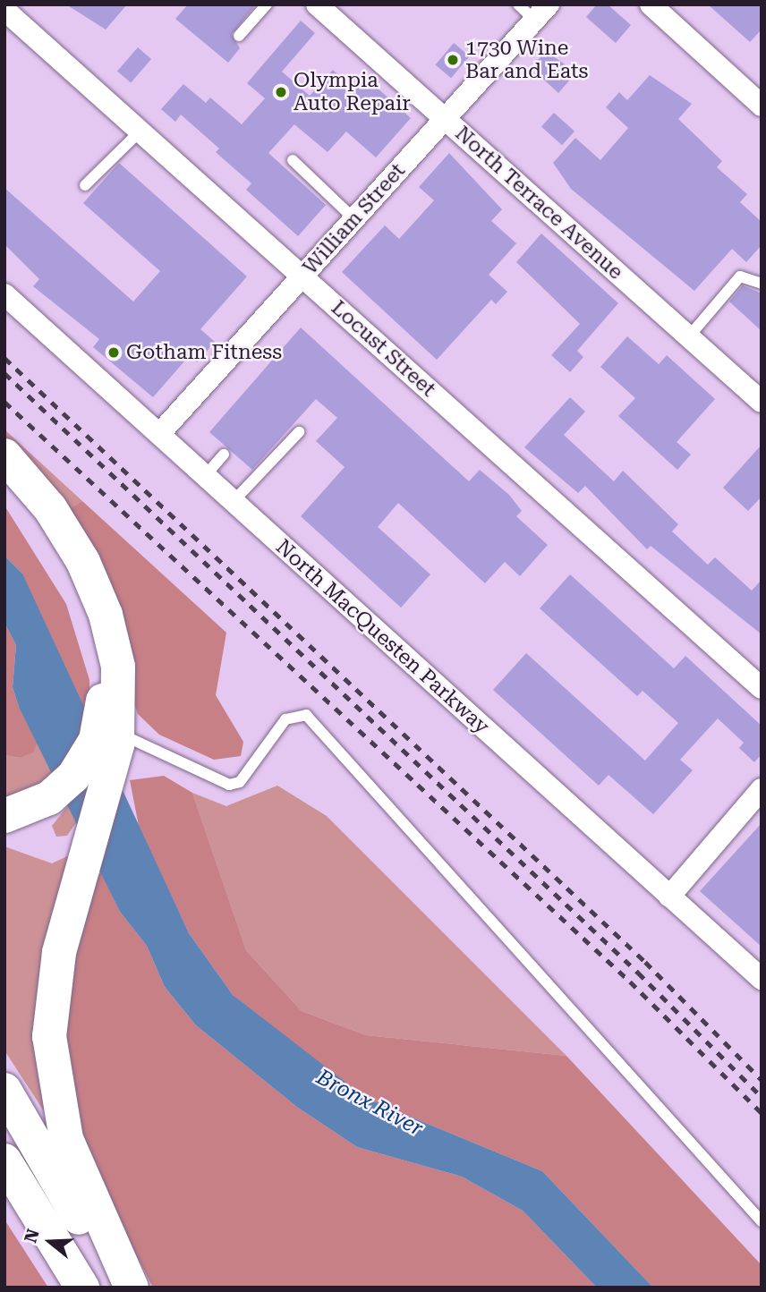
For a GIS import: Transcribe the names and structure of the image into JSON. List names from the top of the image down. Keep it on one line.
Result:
{"streets":{"street":["North Terrace Avenue","William Street","Locust Street","North MacQuesten Parkway"]},"crossings":[["North Terrace Avenue","William Street"],["William Street","Locust Street"],["William Street","North MacQuesten Parkway"]],"water":["Bronx River"],"places":["1730 Wine Bar and Eats","Olympia Auto Repair","Gotham Fitness"],"north":"left"}
